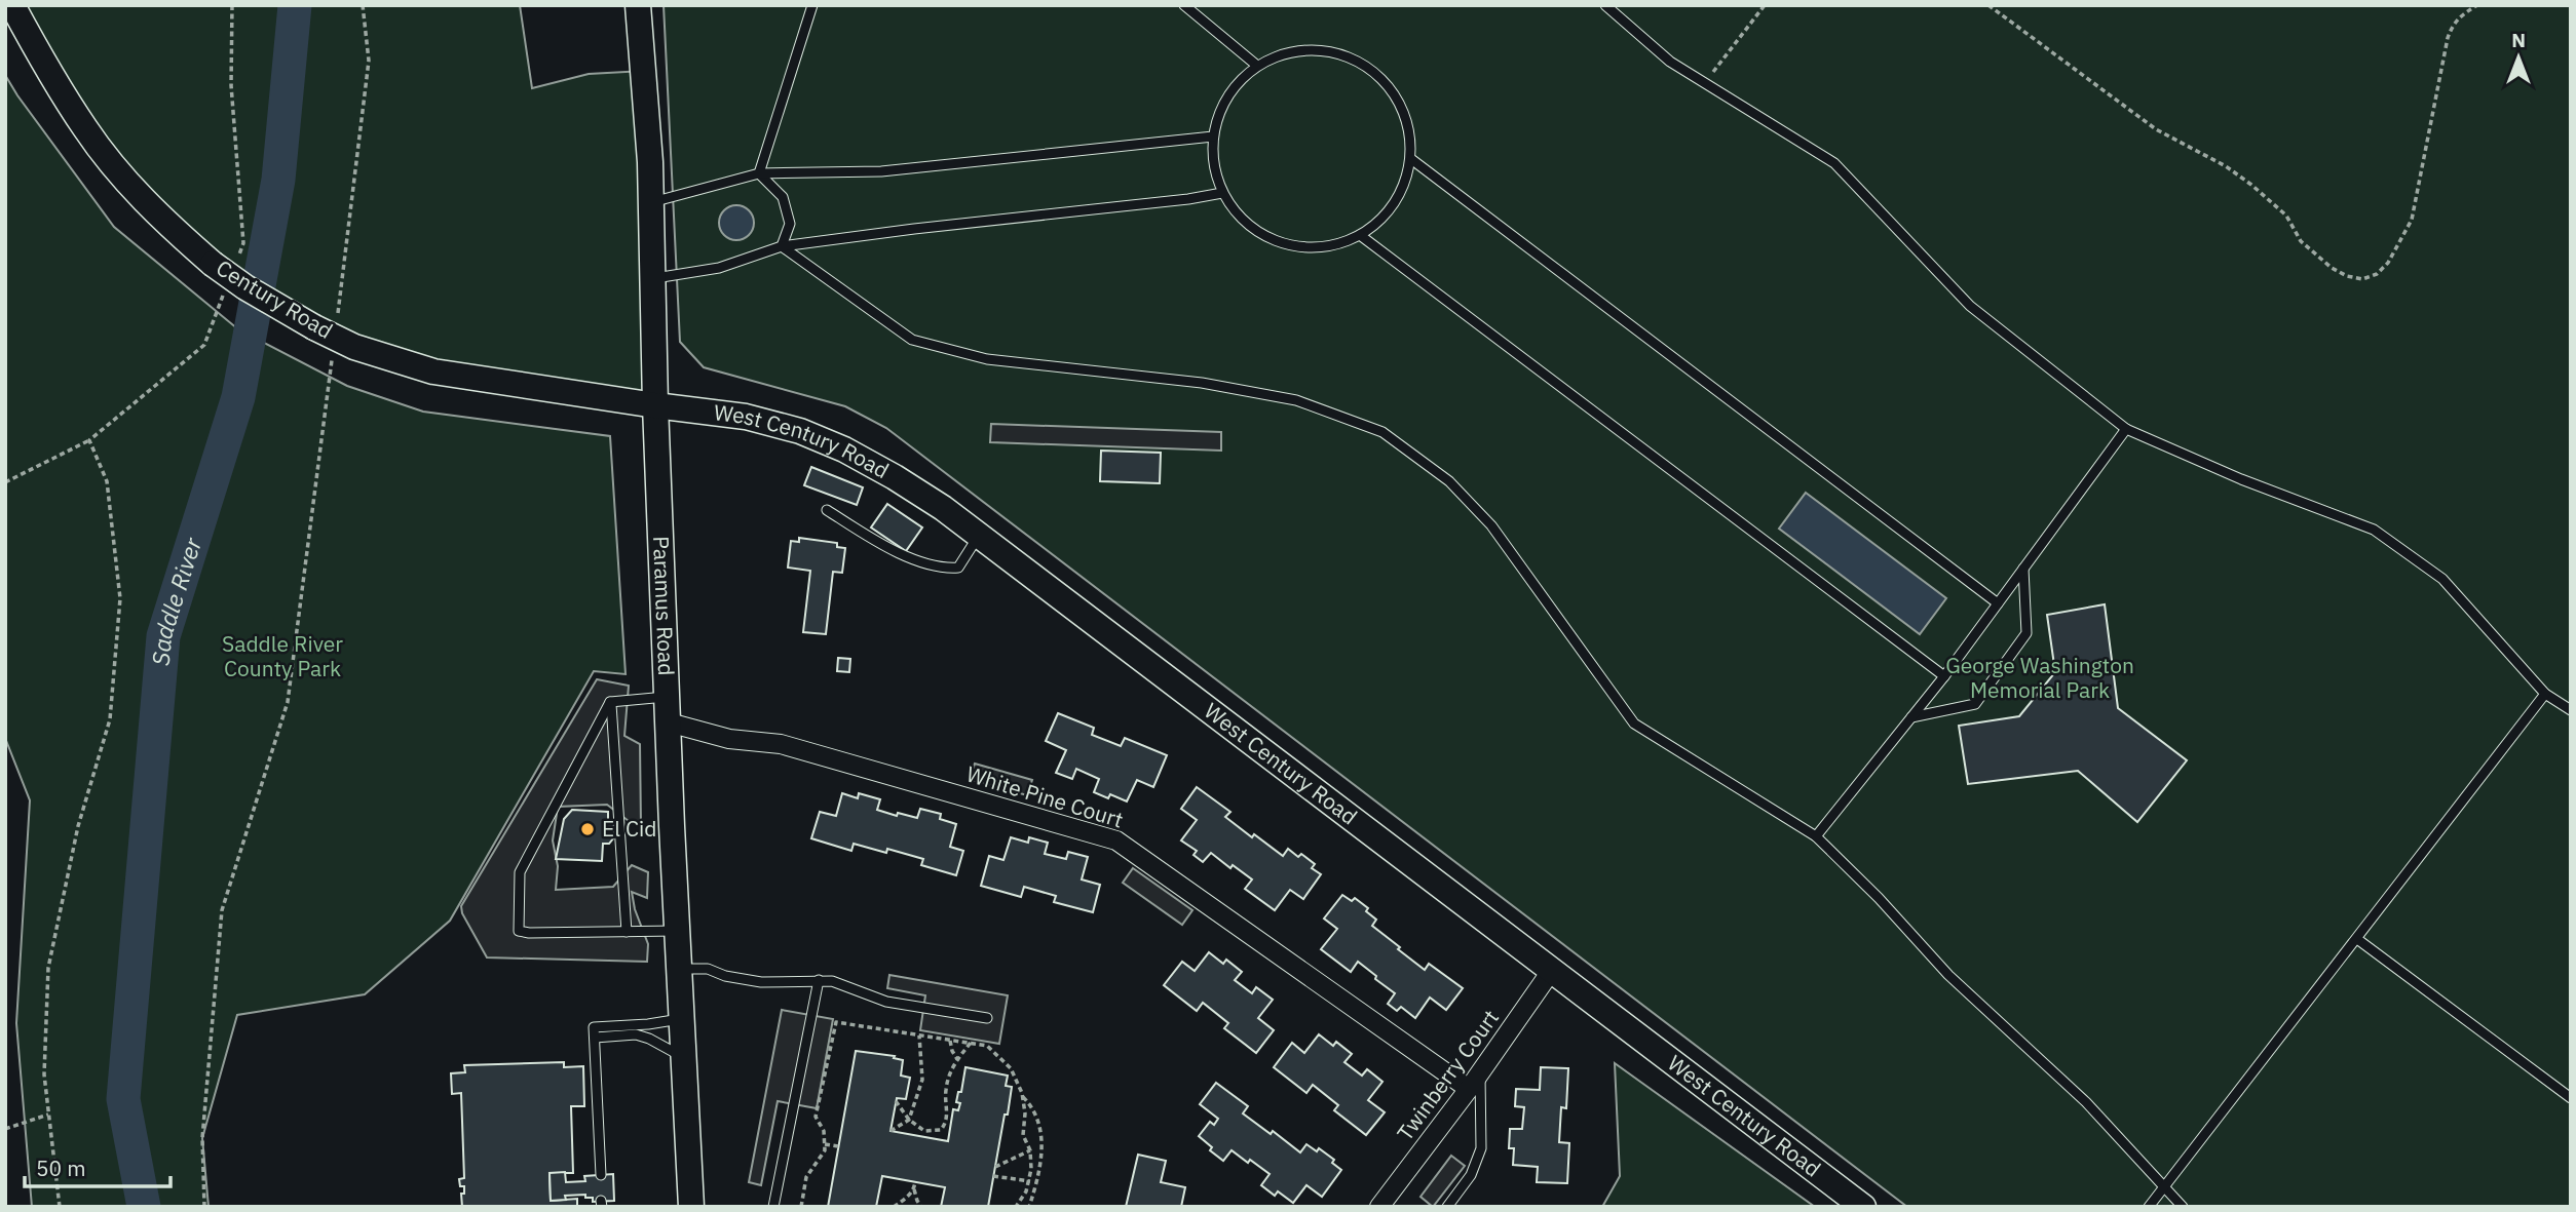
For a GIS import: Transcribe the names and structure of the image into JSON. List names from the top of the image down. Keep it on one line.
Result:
{"streets":{"main road":["Century Road","West Century Road","Paramus Road"],"street":["White Pine Court","Twinberry Court"]},"crossings":[["Century Road","West Century Road"],["Century Road","Paramus Road"],["West Century Road","Paramus Road"],["West Century Road","Twinberry Court"],["Paramus Road","White Pine Court"],["White Pine Court","Twinberry Court"]],"water":["Saddle River"],"parks":["Saddle River County Park","George Washington Memorial Park"],"places":["El Cid"],"scale_bar":"50 m","north":"top"}
